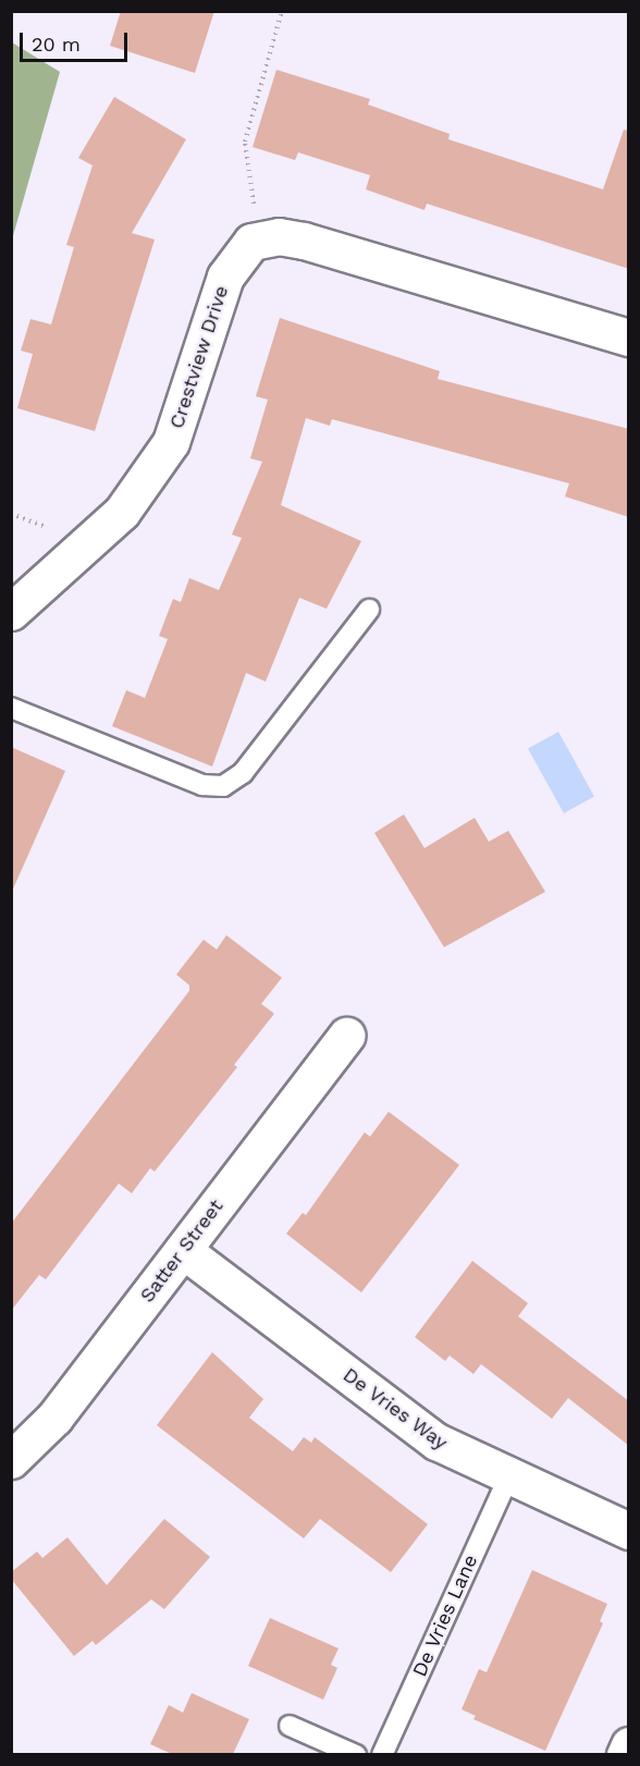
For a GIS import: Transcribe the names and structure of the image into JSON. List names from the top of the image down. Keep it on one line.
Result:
{"streets":{"street":["Crestview Drive","Satter Street","De Vries Way"],"lane":["De Vries Lane"]},"crossings":[["Satter Street","De Vries Way"],["De Vries Way","De Vries Lane"]],"scale_bar":"20 m"}
